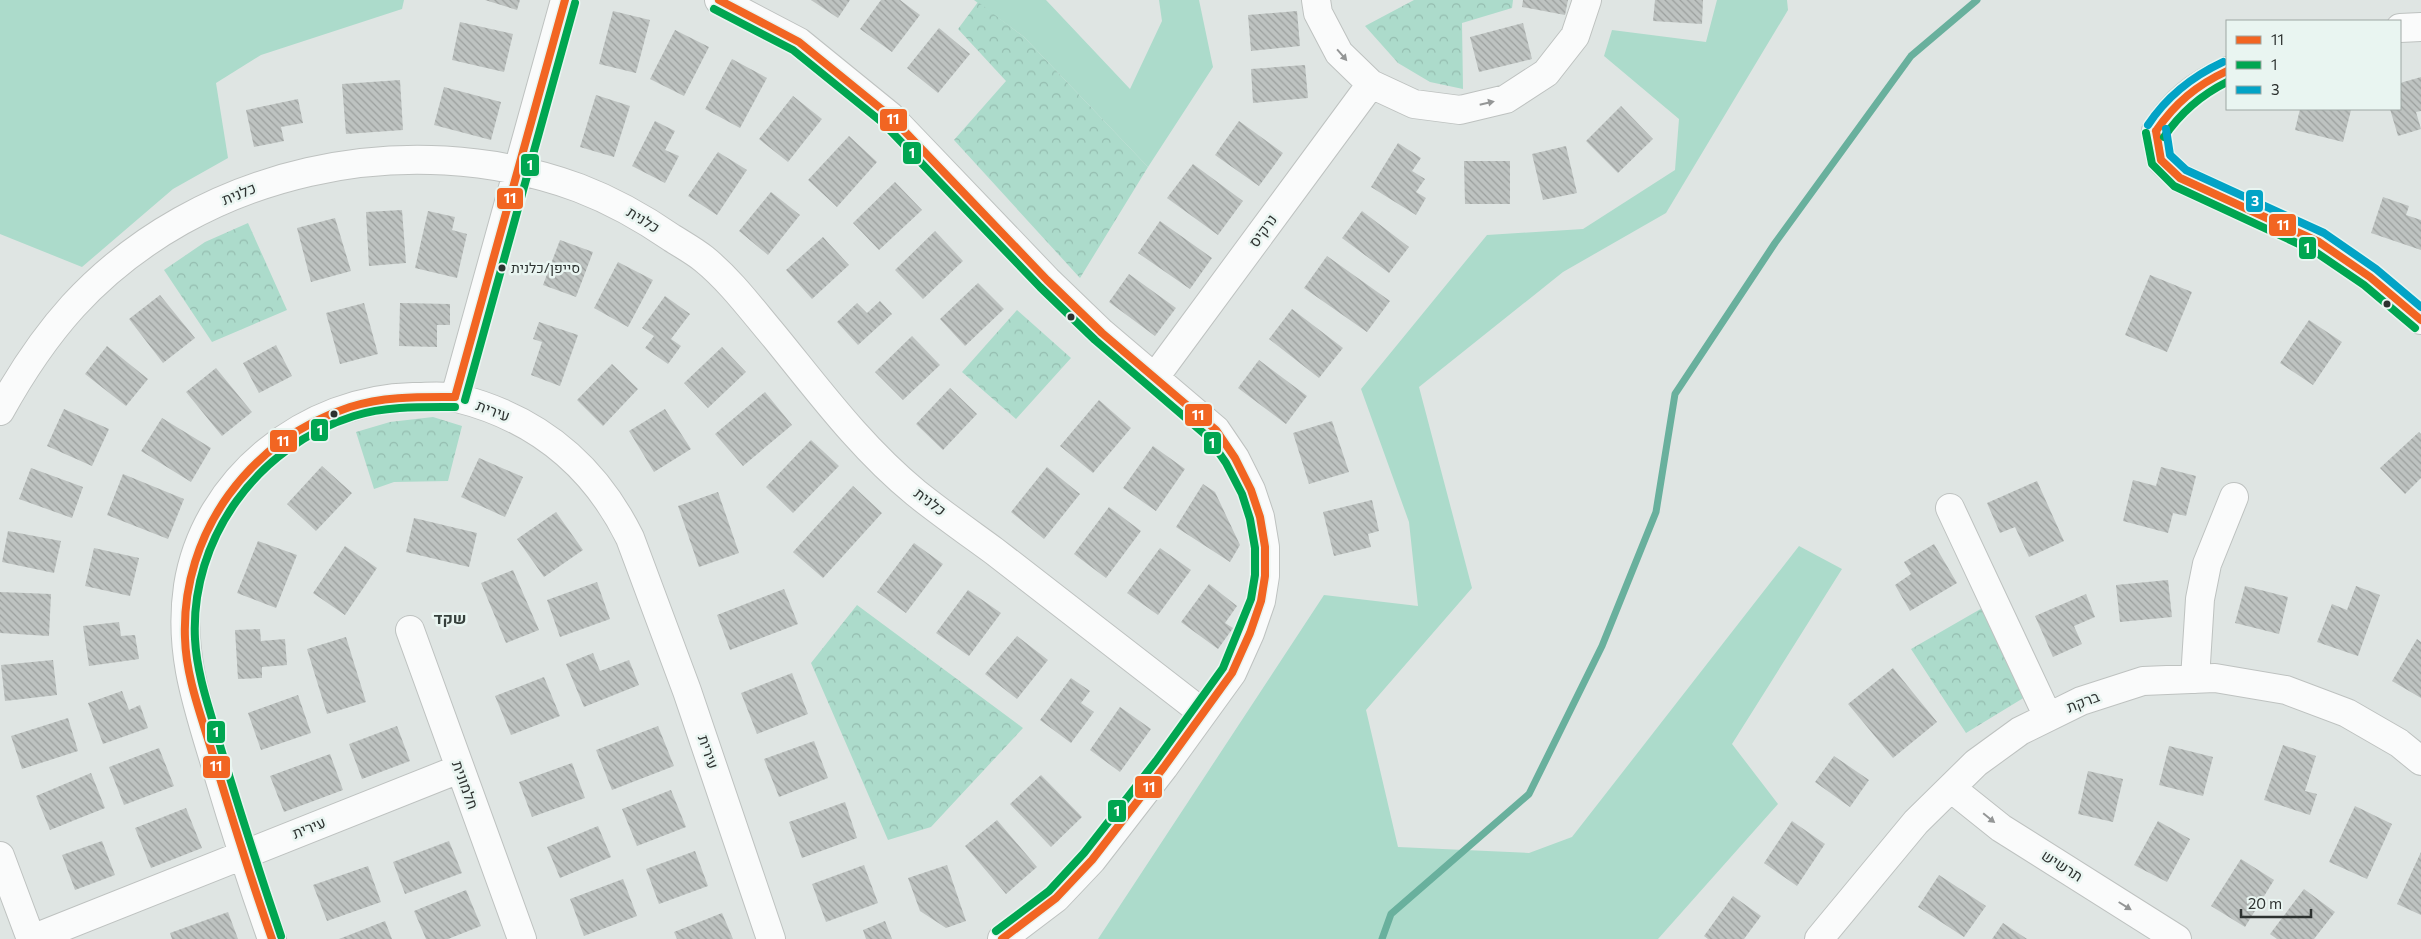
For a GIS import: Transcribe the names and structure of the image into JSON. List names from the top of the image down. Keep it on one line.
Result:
{"streets":{"street":["כלנית","נרקיס","עירית","ברקת","חלמונית","תרשיש"]},"crossings":[["עירית","חלמונית"],["ברקת","תרשיש"]],"one_way":["תרשיש"],"districts":["שקד"],"places":["סייפן/כלנית"],"lines":["transit line 11","transit line 1","transit line 3"],"legend":["11","1","3"],"scale_bar":"20 m"}
